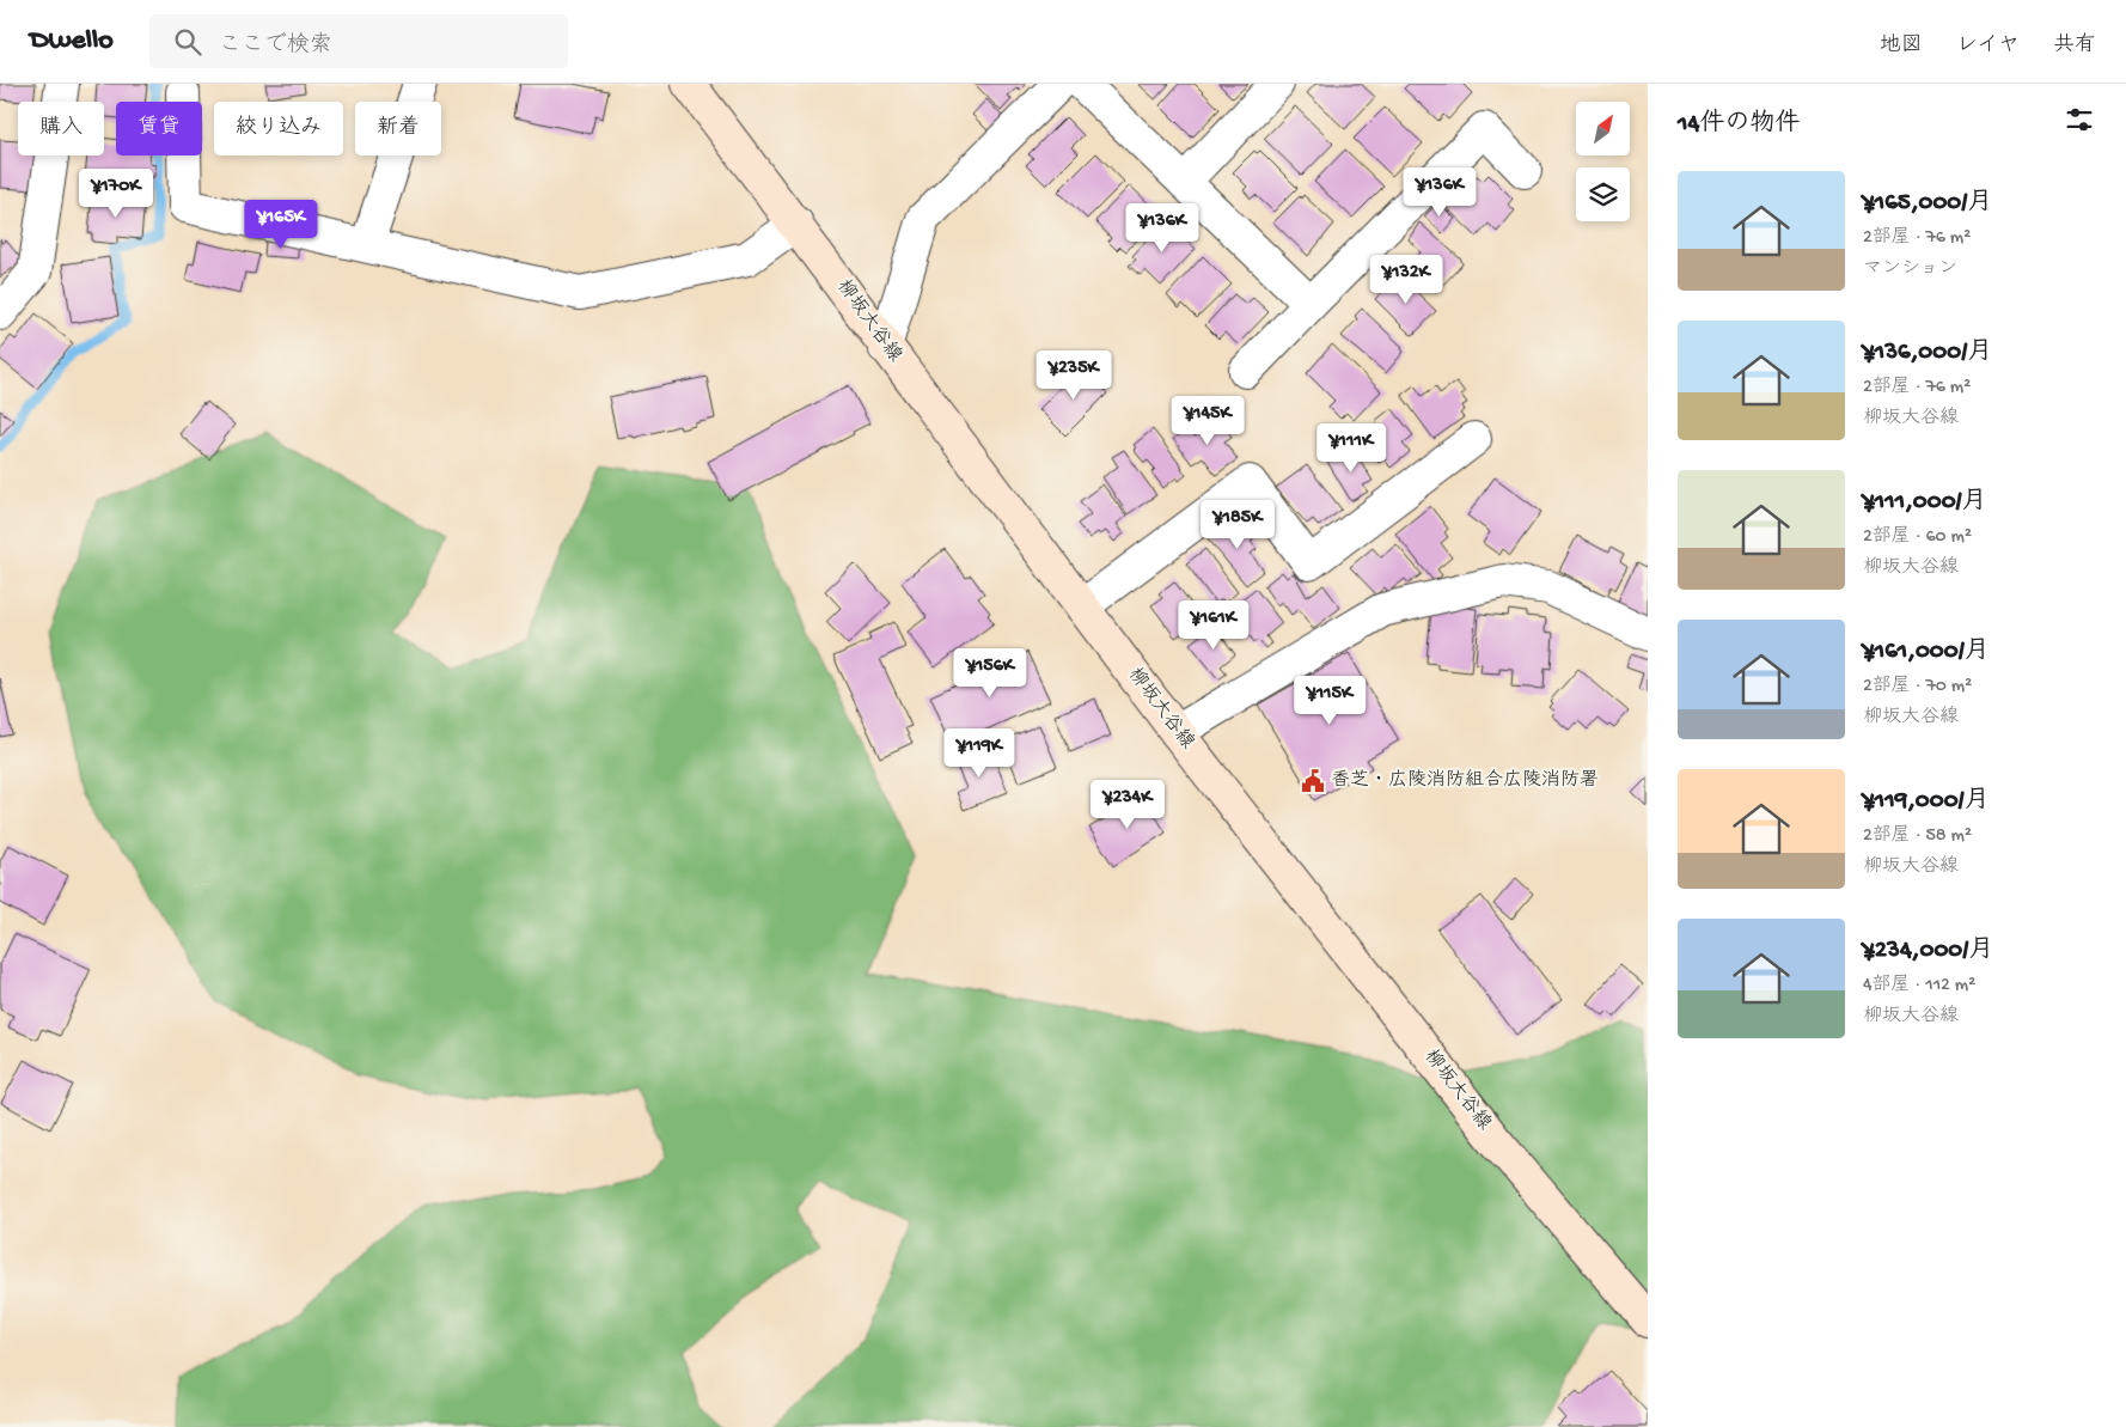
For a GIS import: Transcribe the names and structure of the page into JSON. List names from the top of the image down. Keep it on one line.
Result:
{"streets":{"street":["柳坂大谷線"]},"places":{"public building":["香芝・広陵消防組合広陵消防署"]},"north":"top right","page":{"header":"Dwello","search":"ここで検索","nav":["地図","レイヤ","共有"],"heading":"14件の物件","chip":["購入","賃貸","絞り込み","新着"],"list":[{"name":"¥165,000/月","note":"2部屋 · 76 m² · マンション"},{"name":"¥136,000/月","note":"2部屋 · 76 m² · 柳坂大谷線"},{"name":"¥111,000/月","note":"2部屋 · 60 m² · 柳坂大谷線"},{"name":"¥161,000/月","note":"2部屋 · 70 m² · 柳坂大谷線"},{"name":"¥119,000/月","note":"2部屋 · 58 m² · 柳坂大谷線"},{"name":"¥234,000/月","note":"4部屋 · 112 m² · 柳坂大谷線"}],"price":["¥136K","¥170K","¥165K","¥136K","¥132K","¥235K","¥145K","¥111K","¥185K","¥161K","¥156K","¥115K","¥119K","¥234K"]}}
